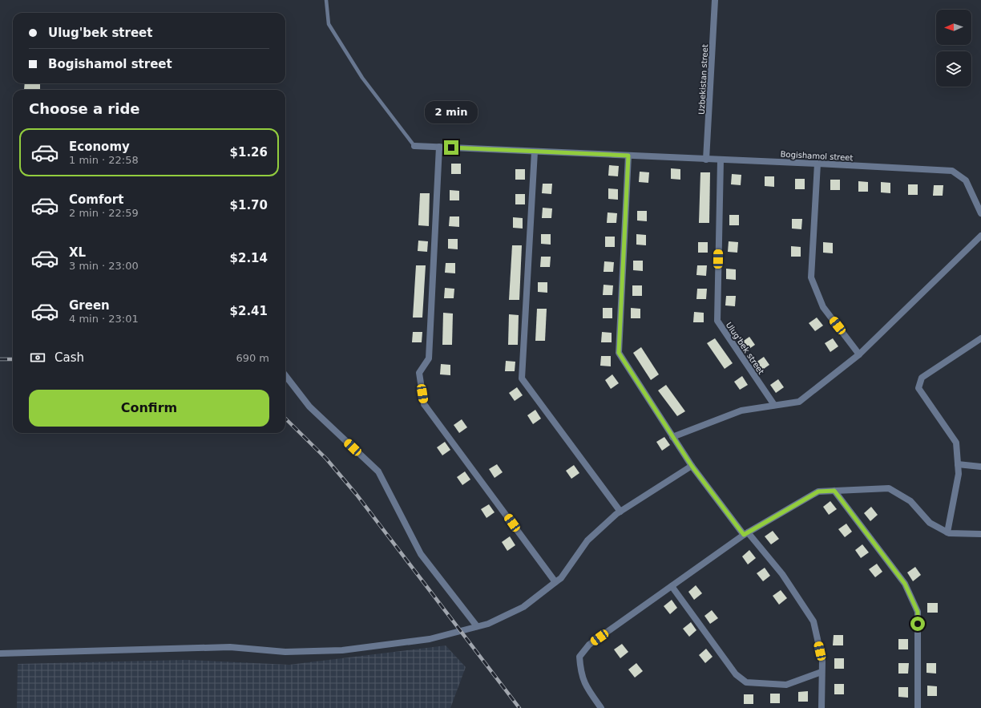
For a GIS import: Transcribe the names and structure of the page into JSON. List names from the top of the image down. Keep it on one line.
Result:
{"streets":{"street":["Uzbekistan street","Bogishamol street","Ulug'bek street"]},"crossings":[["Uzbekistan street","Bogishamol street"],["Bogishamol street","Ulug'bek street"]],"north":"left","page":{"banner":["Ulug'bek street","Bogishamol street"],"heading":"Choose a ride","bubble":"2 min","list":[{"name":"Economy","note":"1 min · 22:58","value":"$1.26"},{"name":"Comfort","note":"2 min · 22:59","value":"$1.70"},{"name":"XL","note":"3 min · 23:00","value":"$2.14"},{"name":"Green","note":"4 min · 23:01","value":"$2.41"}],"pay":["Cash","690 m"],"buttons":"Confirm"}}
